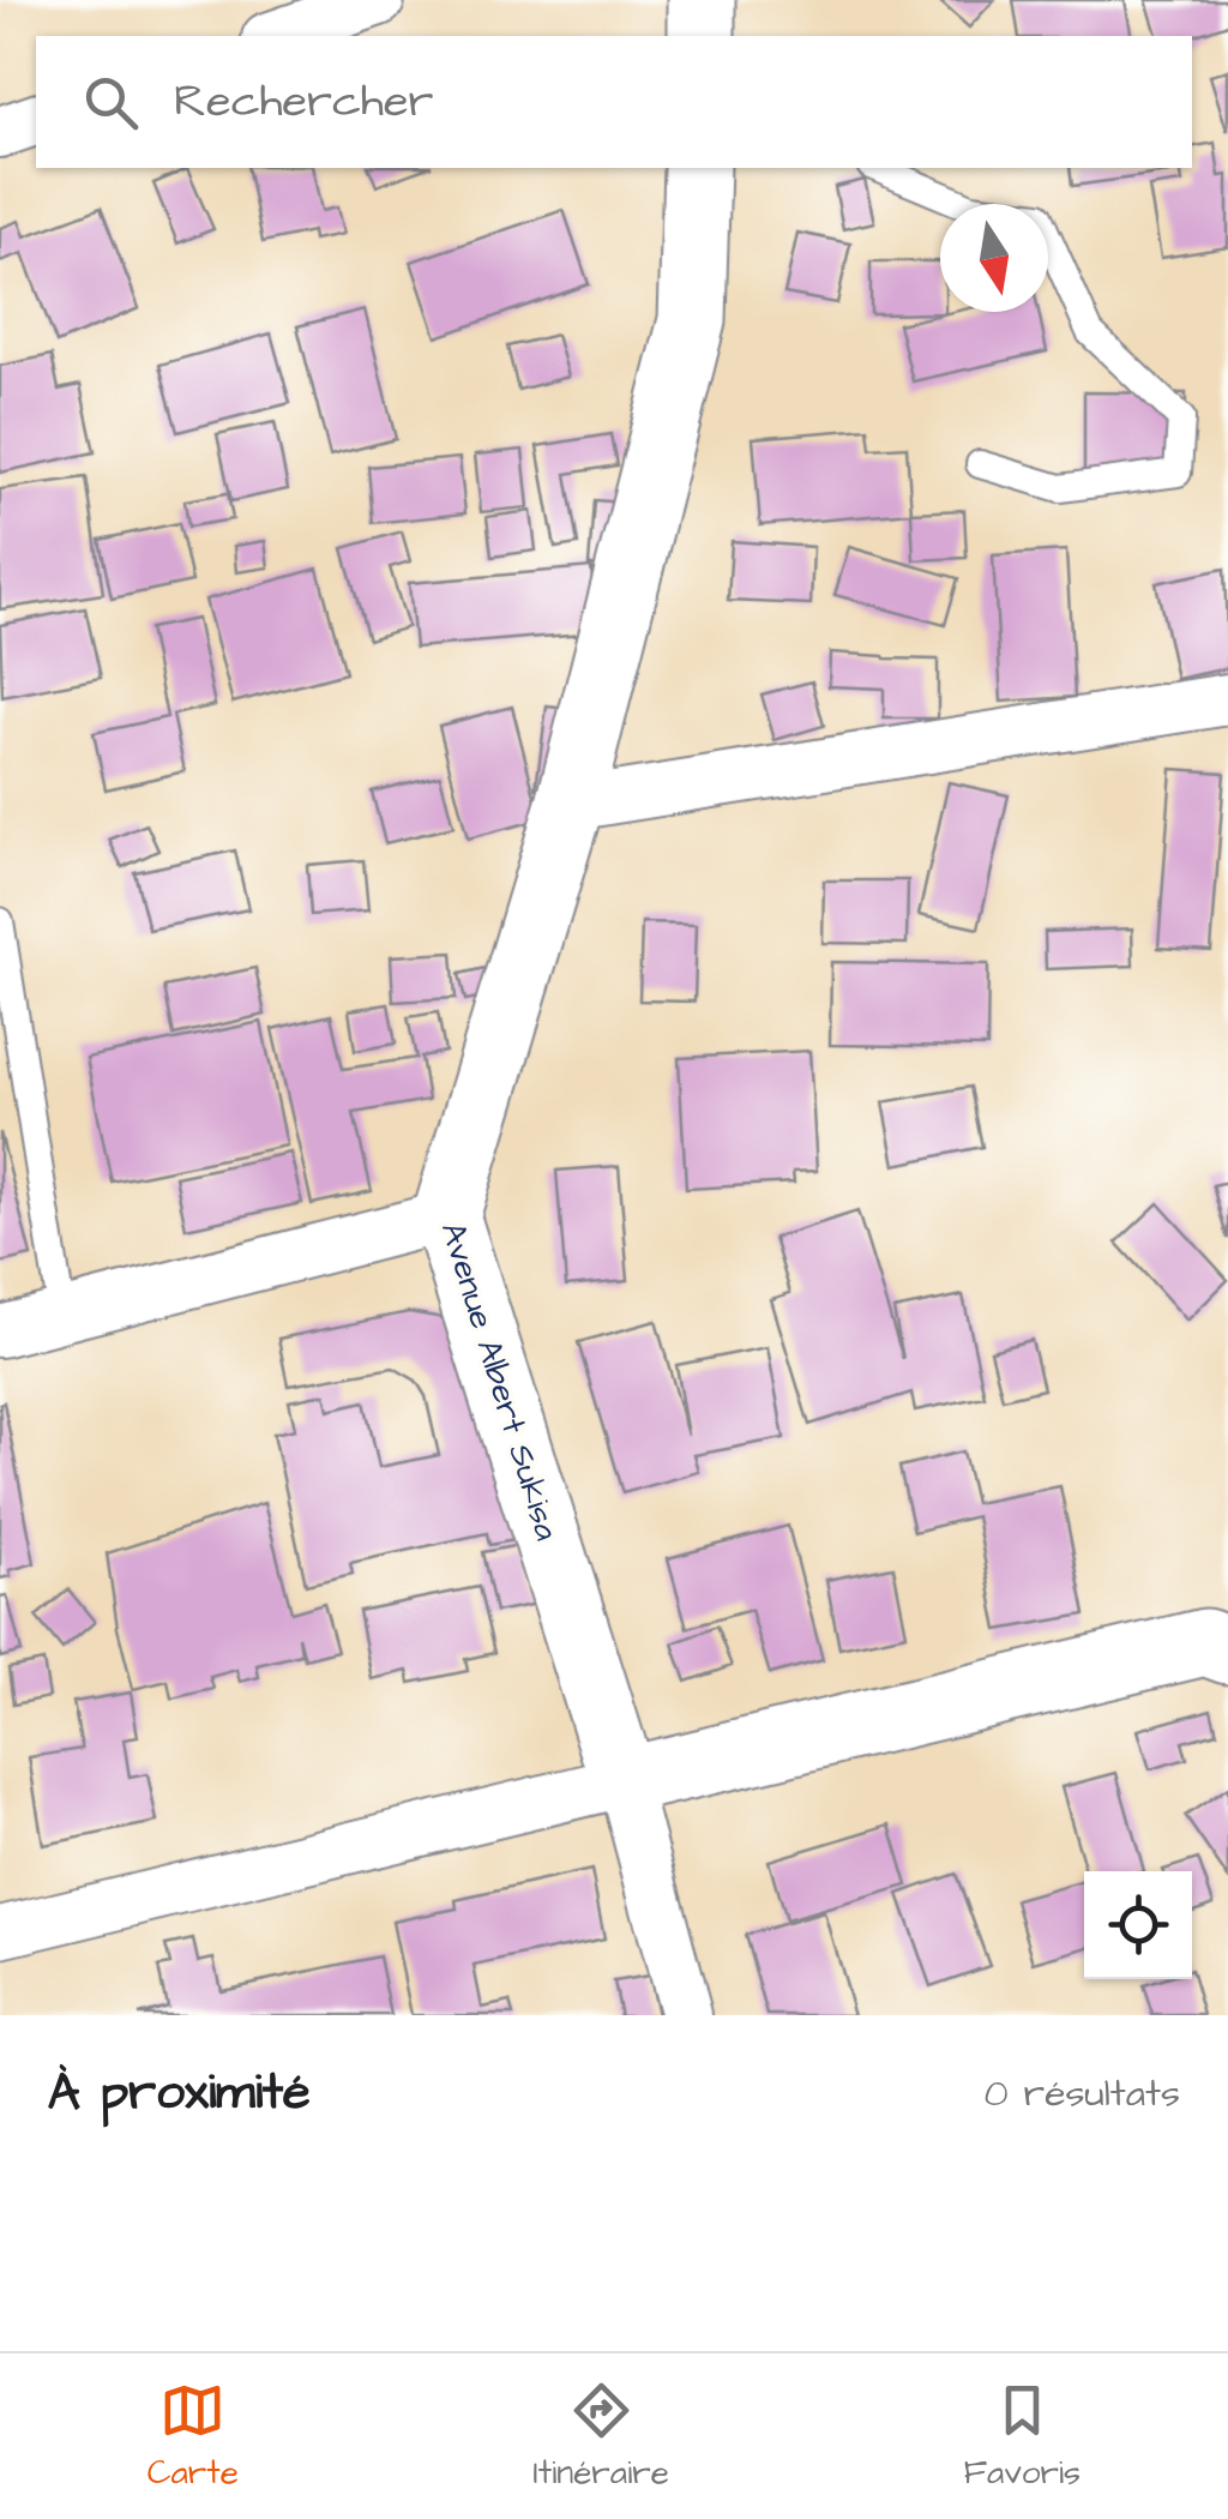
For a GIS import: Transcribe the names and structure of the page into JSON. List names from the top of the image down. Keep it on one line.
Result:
{"streets":{"street":["Avenue Albert Sukisa"]},"north":"bottom","page":{"search":"Rechercher","heading":["À proximité","0 résultats"],"nav":["Carte","Itinéraire","Favoris"]}}
